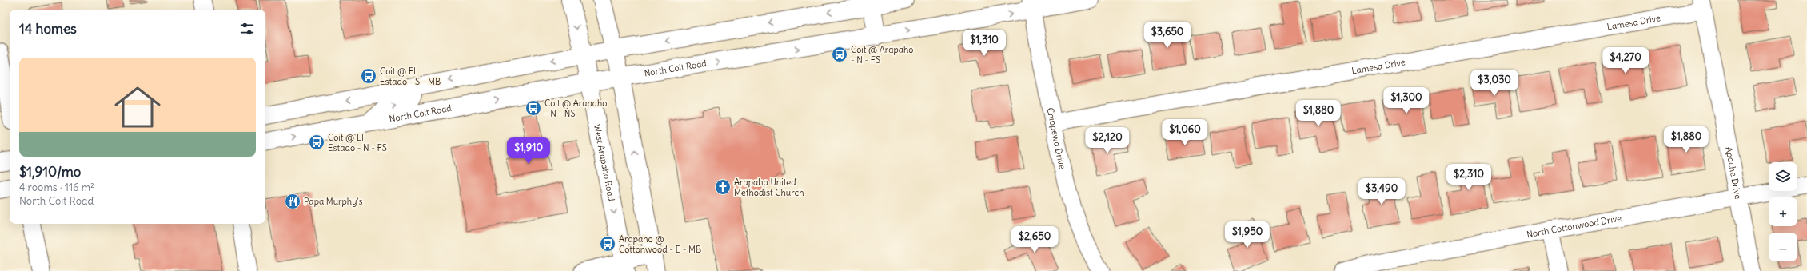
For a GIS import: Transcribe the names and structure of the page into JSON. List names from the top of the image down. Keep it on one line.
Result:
{"streets":{"main road":["North Coit Road","West Arapaho Road"],"street":["Lamesa Drive","Chippewa Drive","Apache Drive","North Cottonwood Drive"]},"crossings":[["Lamesa Drive","Chippewa Drive"],["Lamesa Drive","Apache Drive"],["North Coit Road","Chippewa Drive"],["North Coit Road","West Arapaho Road"],["Apache Drive","North Cottonwood Drive"]],"places":{"bus stop":["Coit @ Arapaho - N - FS","Coit @ El Estado - S - MB","Coit @ Arapaho - N - NS","Coit @ El Estado - N - FS","Arapaho @ Cottonwood - E - MB"],"church":["Arapaho United Methodist Church"],"restaurant":["Papa Murphy's"]},"page":{"heading":"14 homes","price":["$3,650","$1,310","$4,270","$3,030","$1,300","$1,880","$1,060","$1,880","$2,120","$1,910","$2,310","$3,490","$1,950","$2,650"],"list":[{"name":"$1,910/mo","note":"4 rooms · 116 m² · North Coit Road"}],"map_buttons":["+","−"]}}
